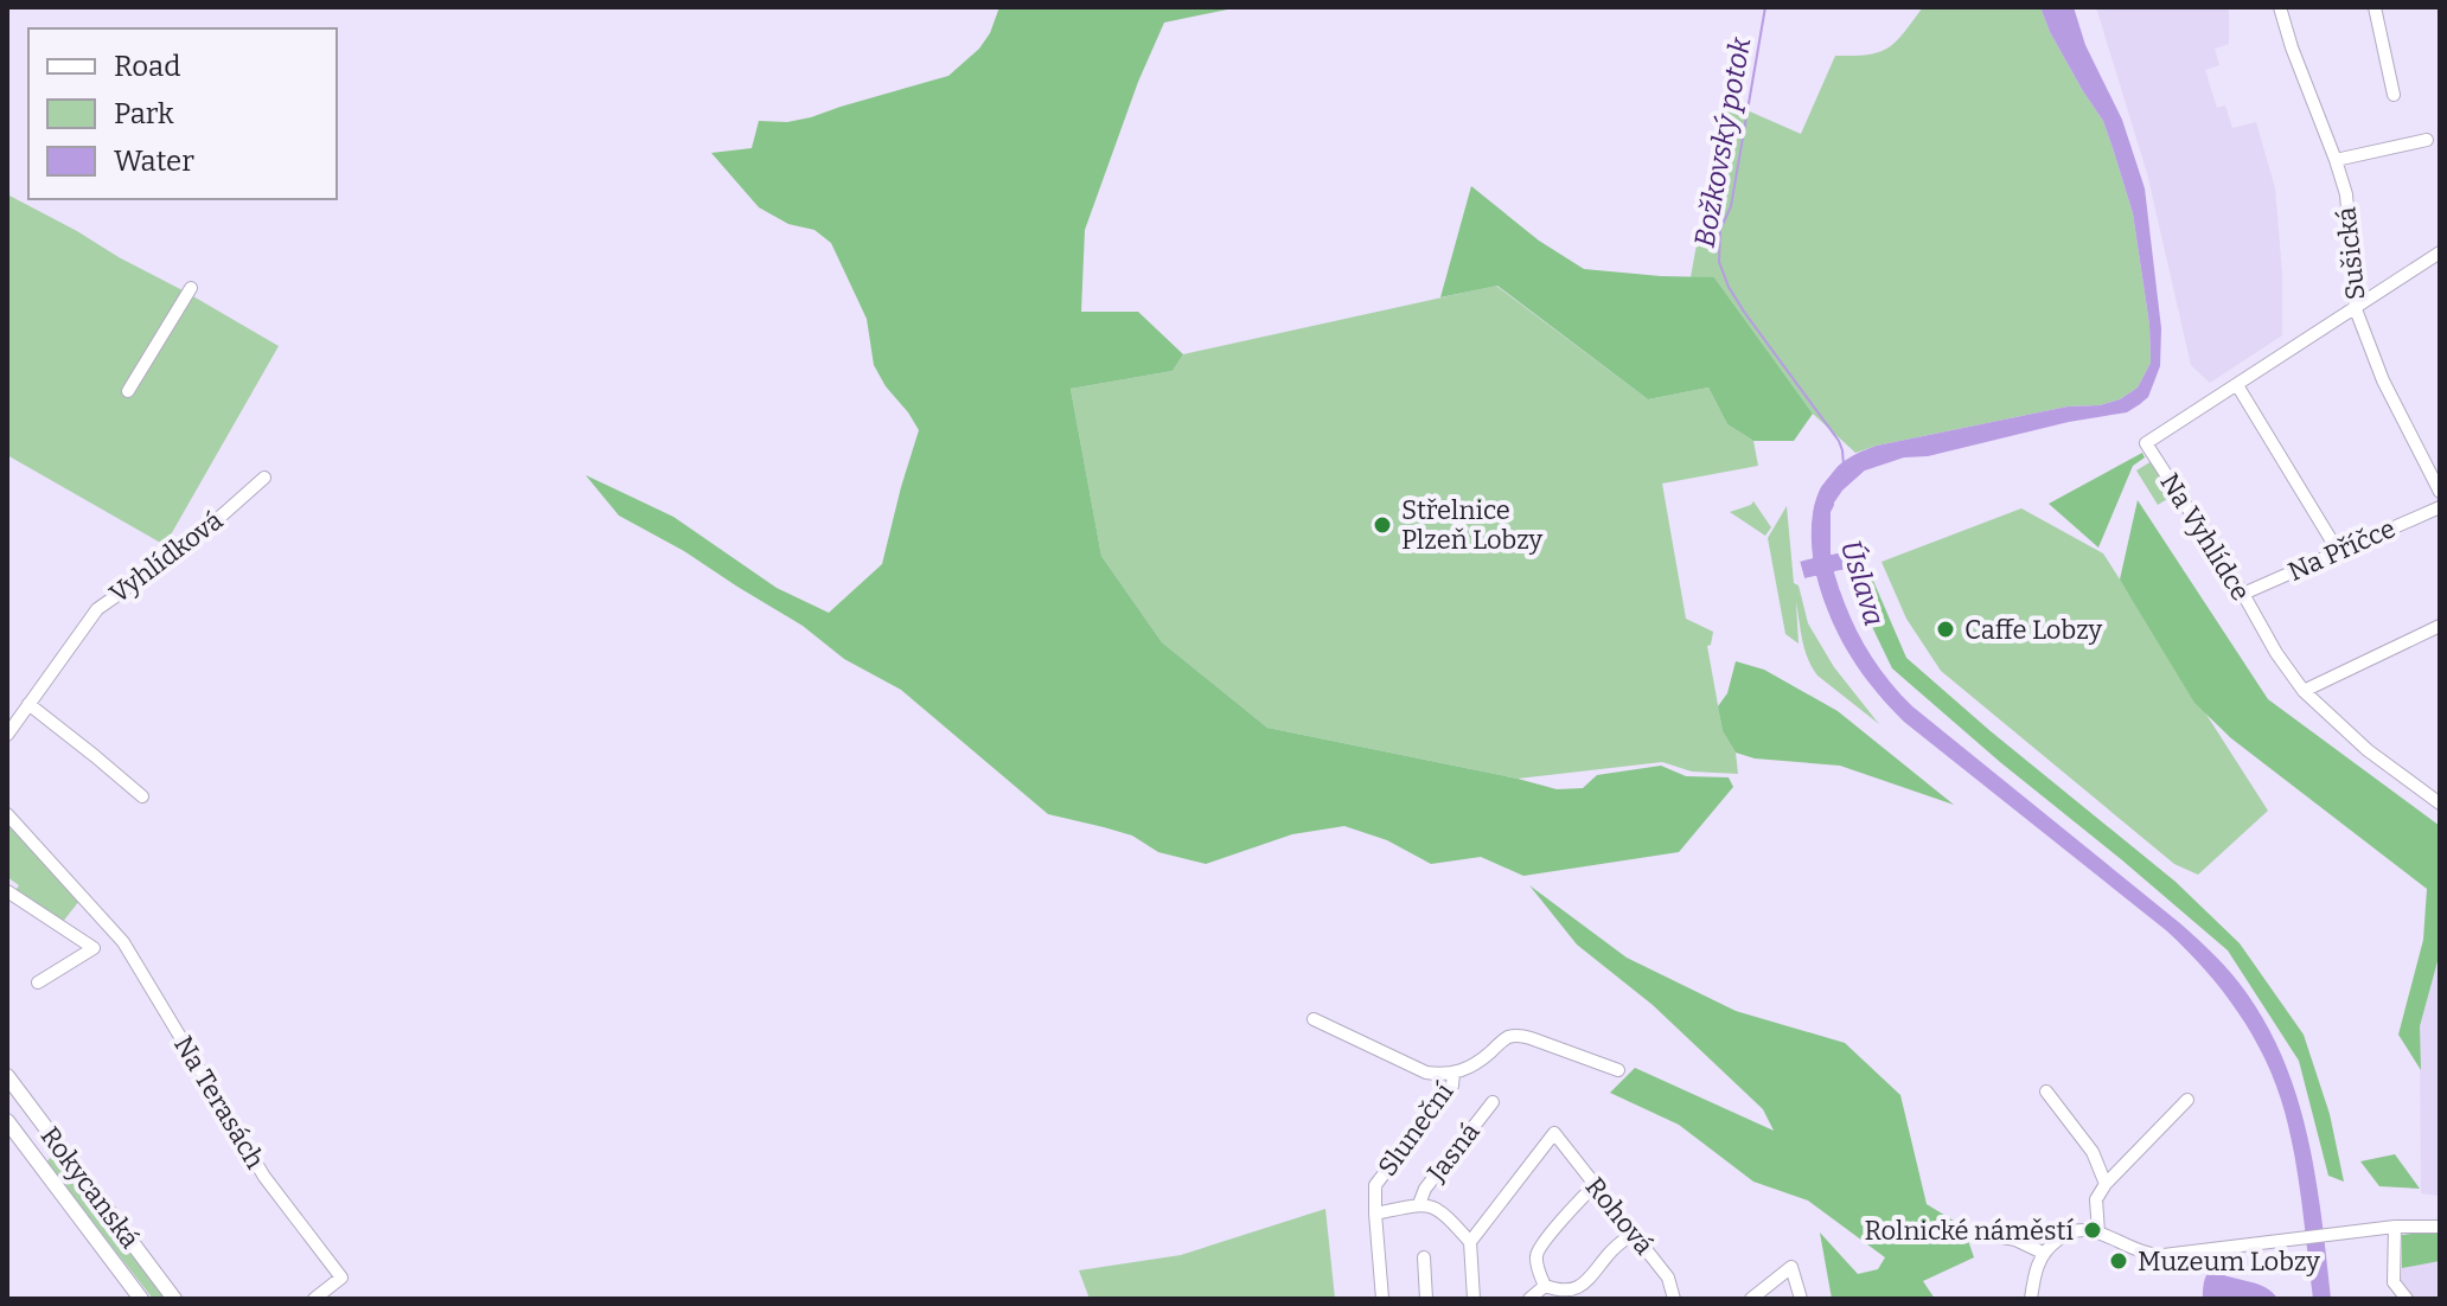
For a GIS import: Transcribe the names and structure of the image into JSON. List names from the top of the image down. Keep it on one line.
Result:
{"streets":{"main road":["Rokycanská"],"street":["Sušická","Na Vyhlídce","Na Příčce","Vyhlídková","Na Terasách","Sluneční","Jasná","Rohová"]},"crossings":[["Sušická","Na Vyhlídce"],["Na Vyhlídce","Na Příčce"]],"water":["Božkovský potok","Úslava"],"places":["Střelnice Plzeň Lobzy","Caffe Lobzy","Rolnické náměstí","Muzeum Lobzy"],"legend":["Road","Park","Water"]}
